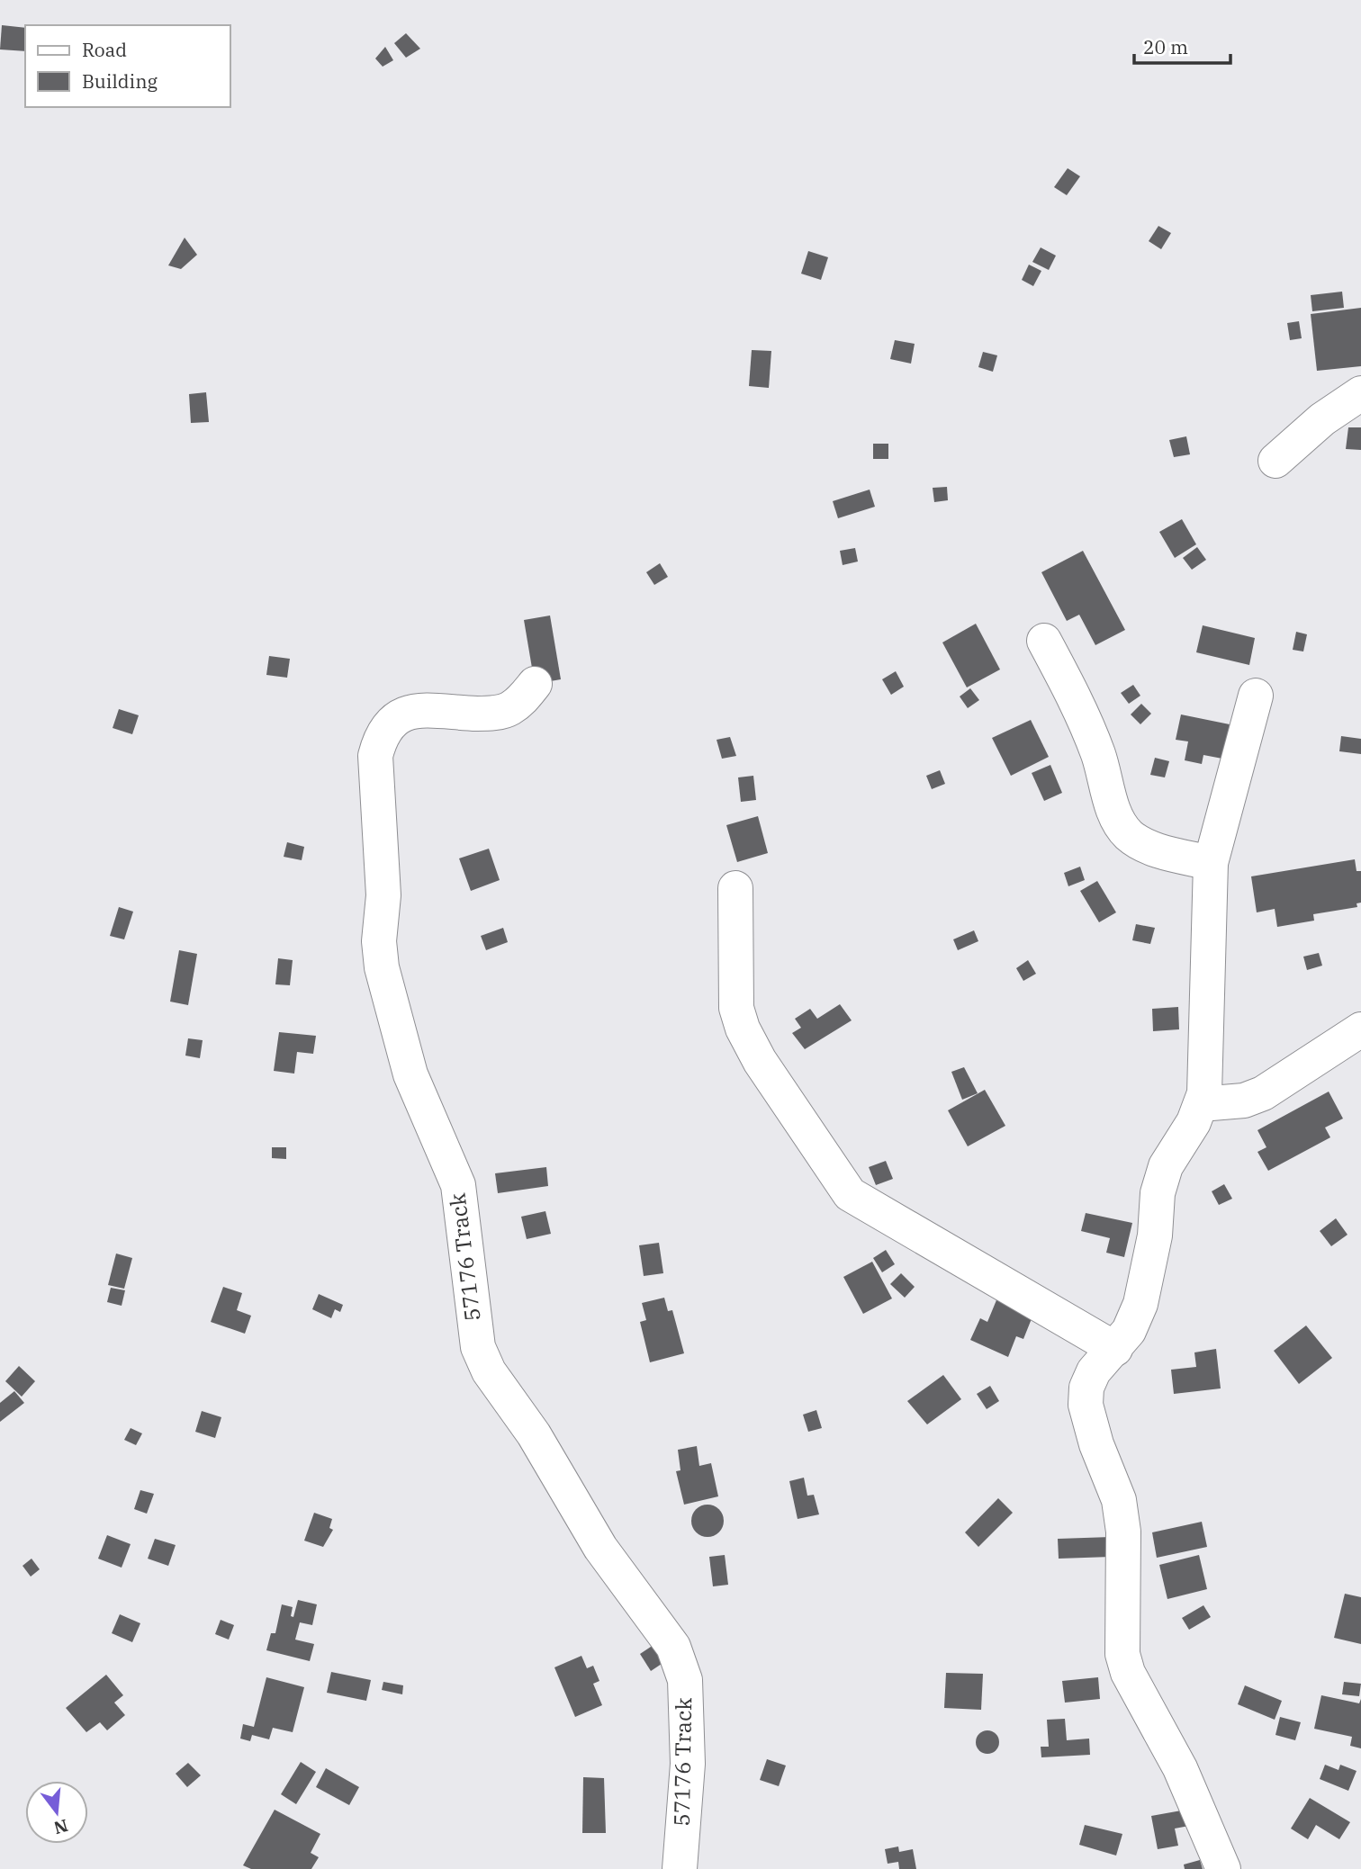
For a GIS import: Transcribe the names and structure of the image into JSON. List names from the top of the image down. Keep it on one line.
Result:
{"streets":{"street":["57176 Track"]},"legend":["Road","Building"],"scale_bar":"20 m","north":"bottom"}
